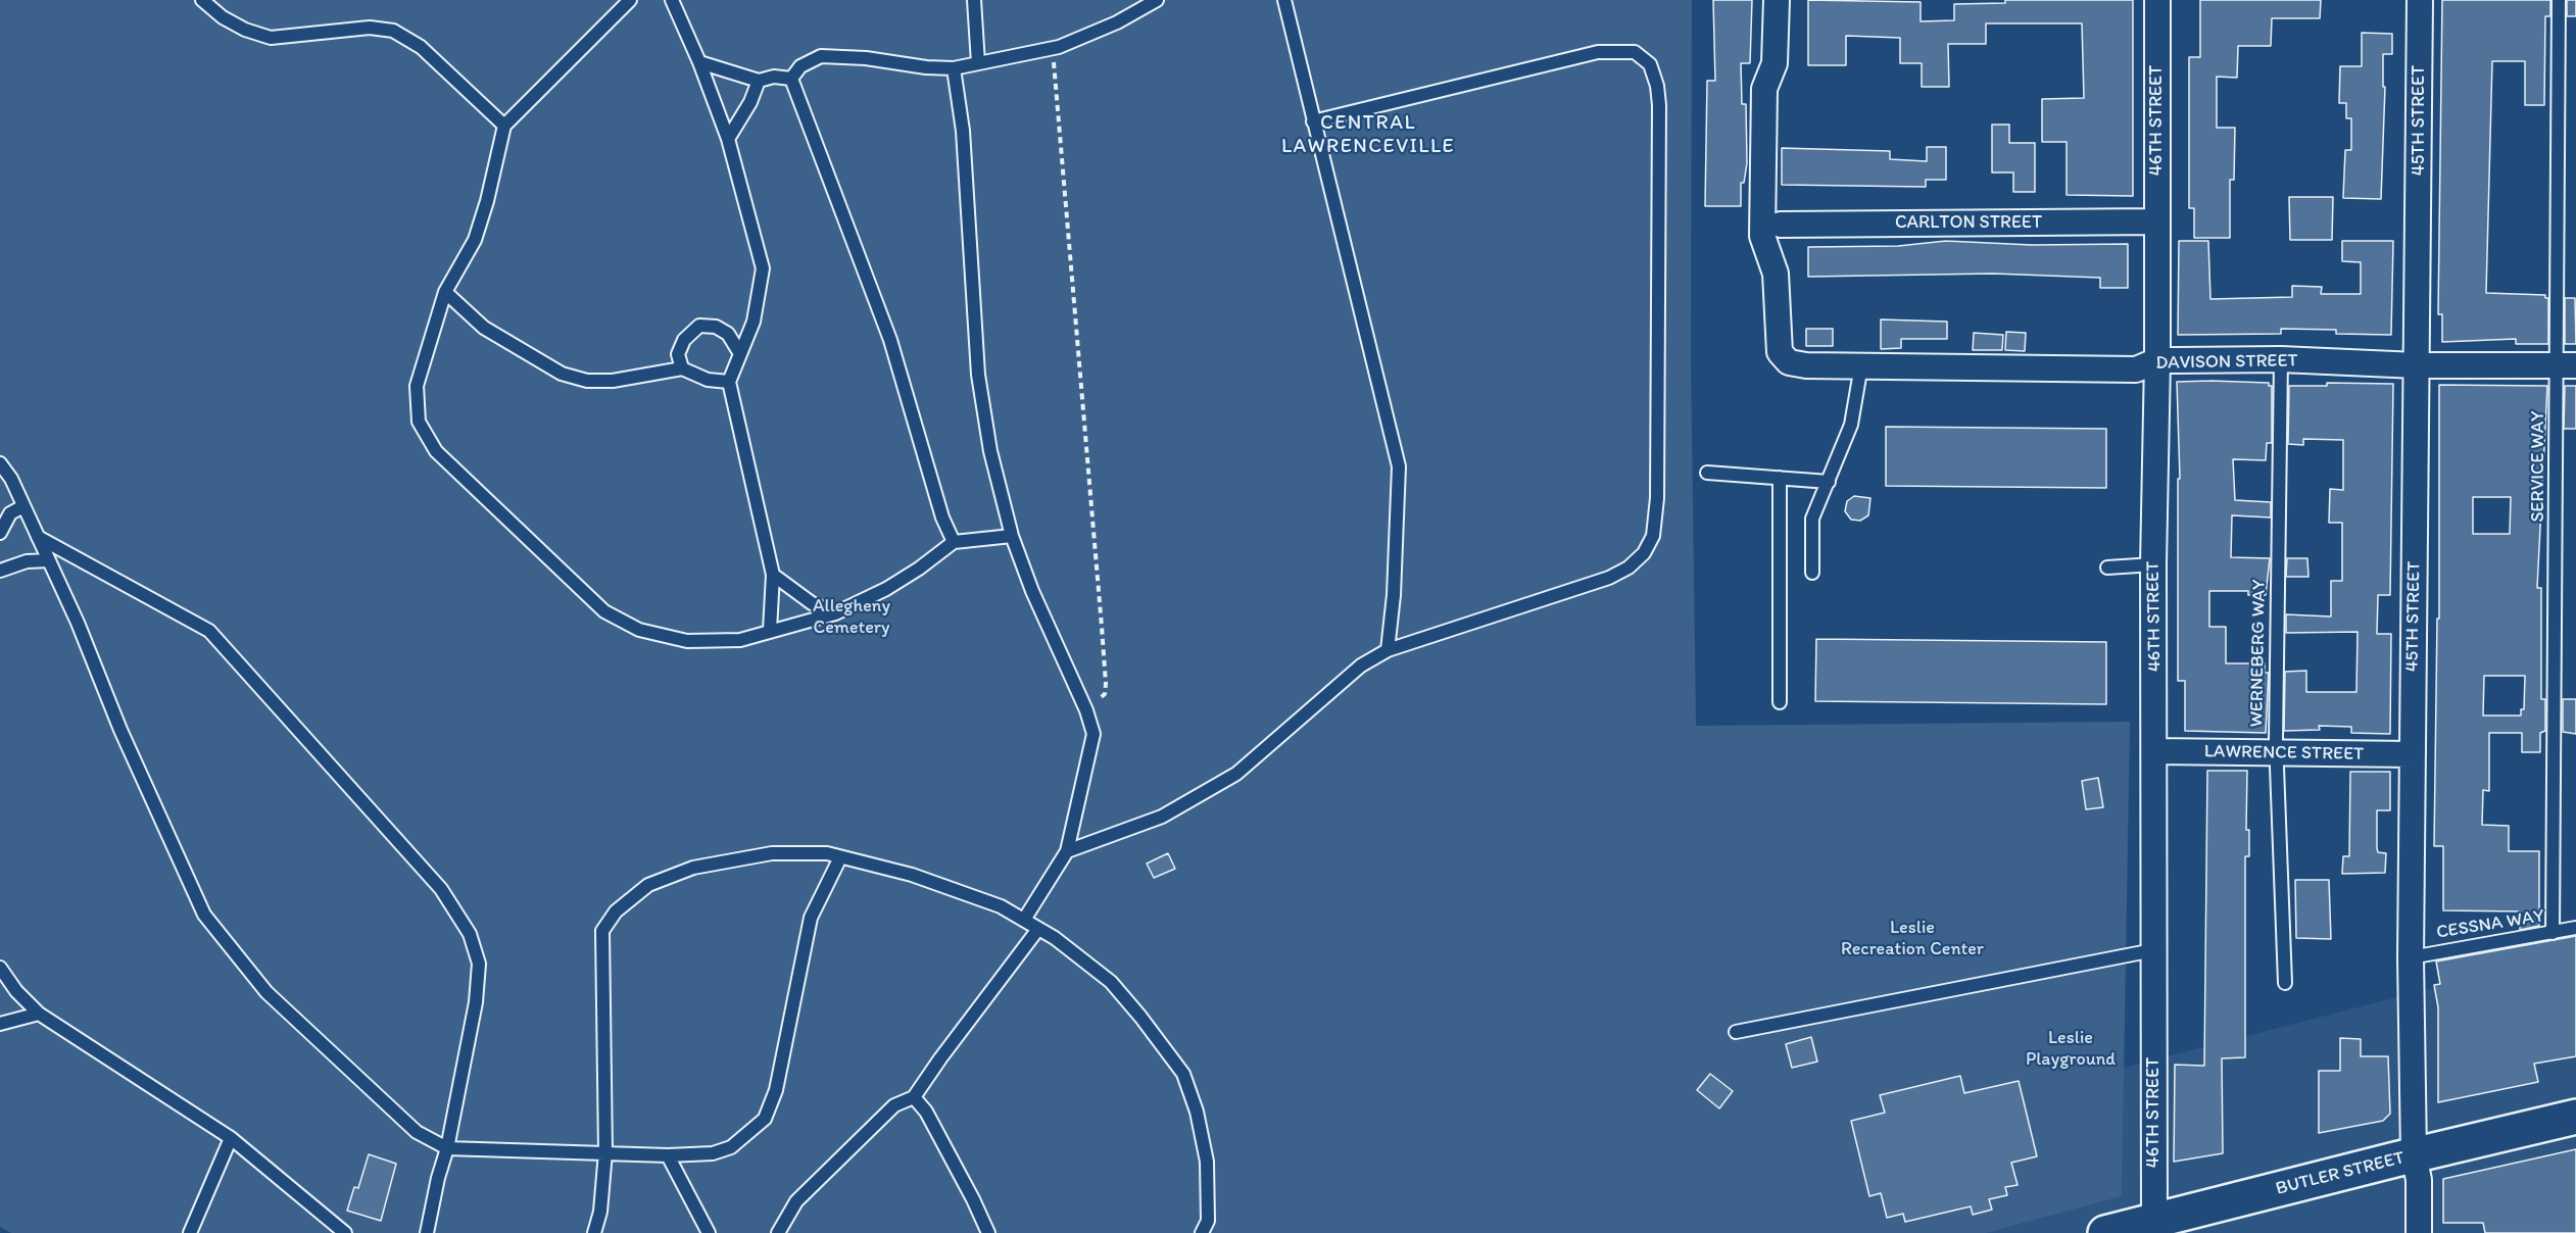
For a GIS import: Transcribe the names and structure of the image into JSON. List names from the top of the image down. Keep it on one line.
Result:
{"streets":{"main road":["BUTLER STREET"],"street":["46TH STREET","45TH STREET","CARLTON STREET","DAVISON STREET","LAWRENCE STREET"],"lane":["SERVICE WAY","WERNEBERG WAY","CESSNA WAY"]},"crossings":[["46TH STREET","CARLTON STREET"],["46TH STREET","DAVISON STREET"],["46TH STREET","LAWRENCE STREET"],["46TH STREET","BUTLER STREET"],["45TH STREET","DAVISON STREET"],["45TH STREET","LAWRENCE STREET"],["45TH STREET","CESSNA WAY"],["45TH STREET","BUTLER STREET"],["DAVISON STREET","SERVICE WAY"],["DAVISON STREET","WERNEBERG WAY"],["SERVICE WAY","CESSNA WAY"],["WERNEBERG WAY","LAWRENCE STREET"]],"districts":["CENTRAL LAWRENCEVILLE"],"parks":["Allegheny Cemetery","Leslie Recreation Center","Leslie Playground"]}
